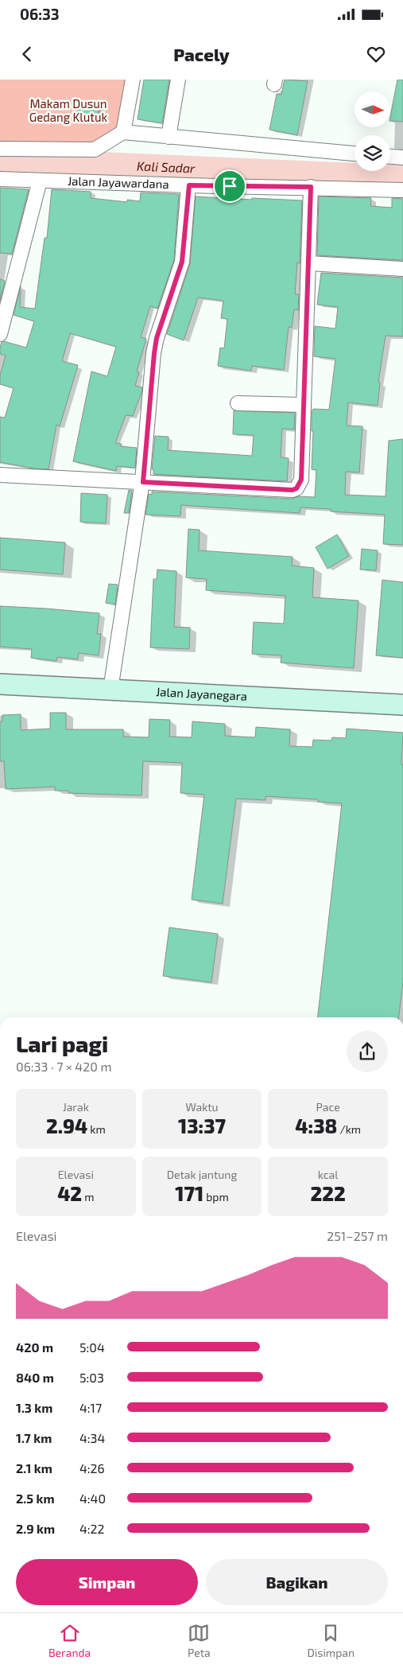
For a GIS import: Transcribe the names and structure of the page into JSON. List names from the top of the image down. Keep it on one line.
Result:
{"streets":{"main road":["Jalan Jayanegara"],"street":["Jalan Jayawardana"]},"water":["Kali Sadar"],"parks":["Makam Dusun Gedang Klutuk"],"north":"right","page":{"status":"06:33","header":"Pacely","heading":["Lari pagi","06:33 · 7 × 420 m"],"stats":[["Jarak","2.94 km"],["Waktu","13:37"],["Pace","4:38 /km"],["Elevasi","42 m"],["Detak jantung","171 bpm"],["kcal","222"]],"chart":["Elevasi","251–257 m"],"list":[{"name":"420 m","note":"5:04"},{"name":"840 m","note":"5:03"},{"name":"1.3 km","note":"4:17"},{"name":"1.7 km","note":"4:34"},{"name":"2.1 km","note":"4:26"},{"name":"2.5 km","note":"4:40"},{"name":"2.9 km","note":"4:22"}],"buttons":["Simpan","Bagikan"],"tabs":["Beranda","Peta","Disimpan"]}}
